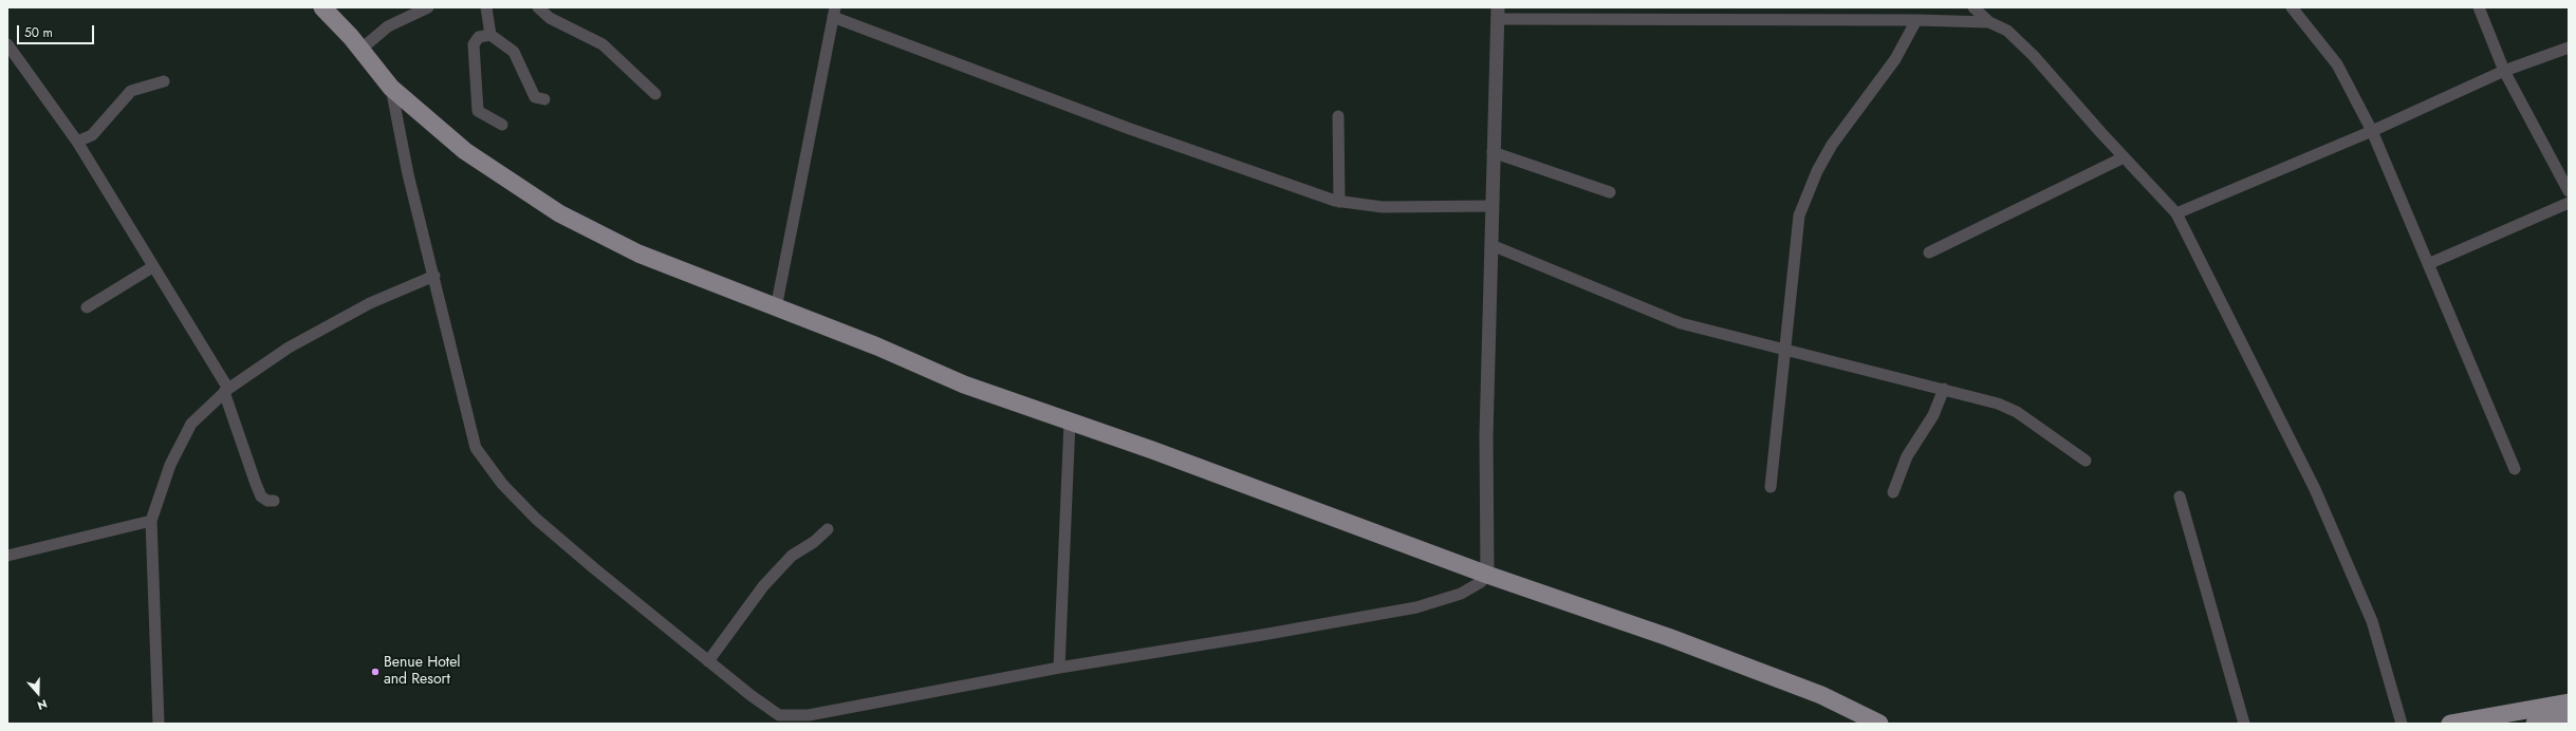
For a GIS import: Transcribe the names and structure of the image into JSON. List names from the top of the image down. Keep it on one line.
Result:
{"places":["Benue Hotel and Resort"],"scale_bar":"50 m","north":"bottom"}
